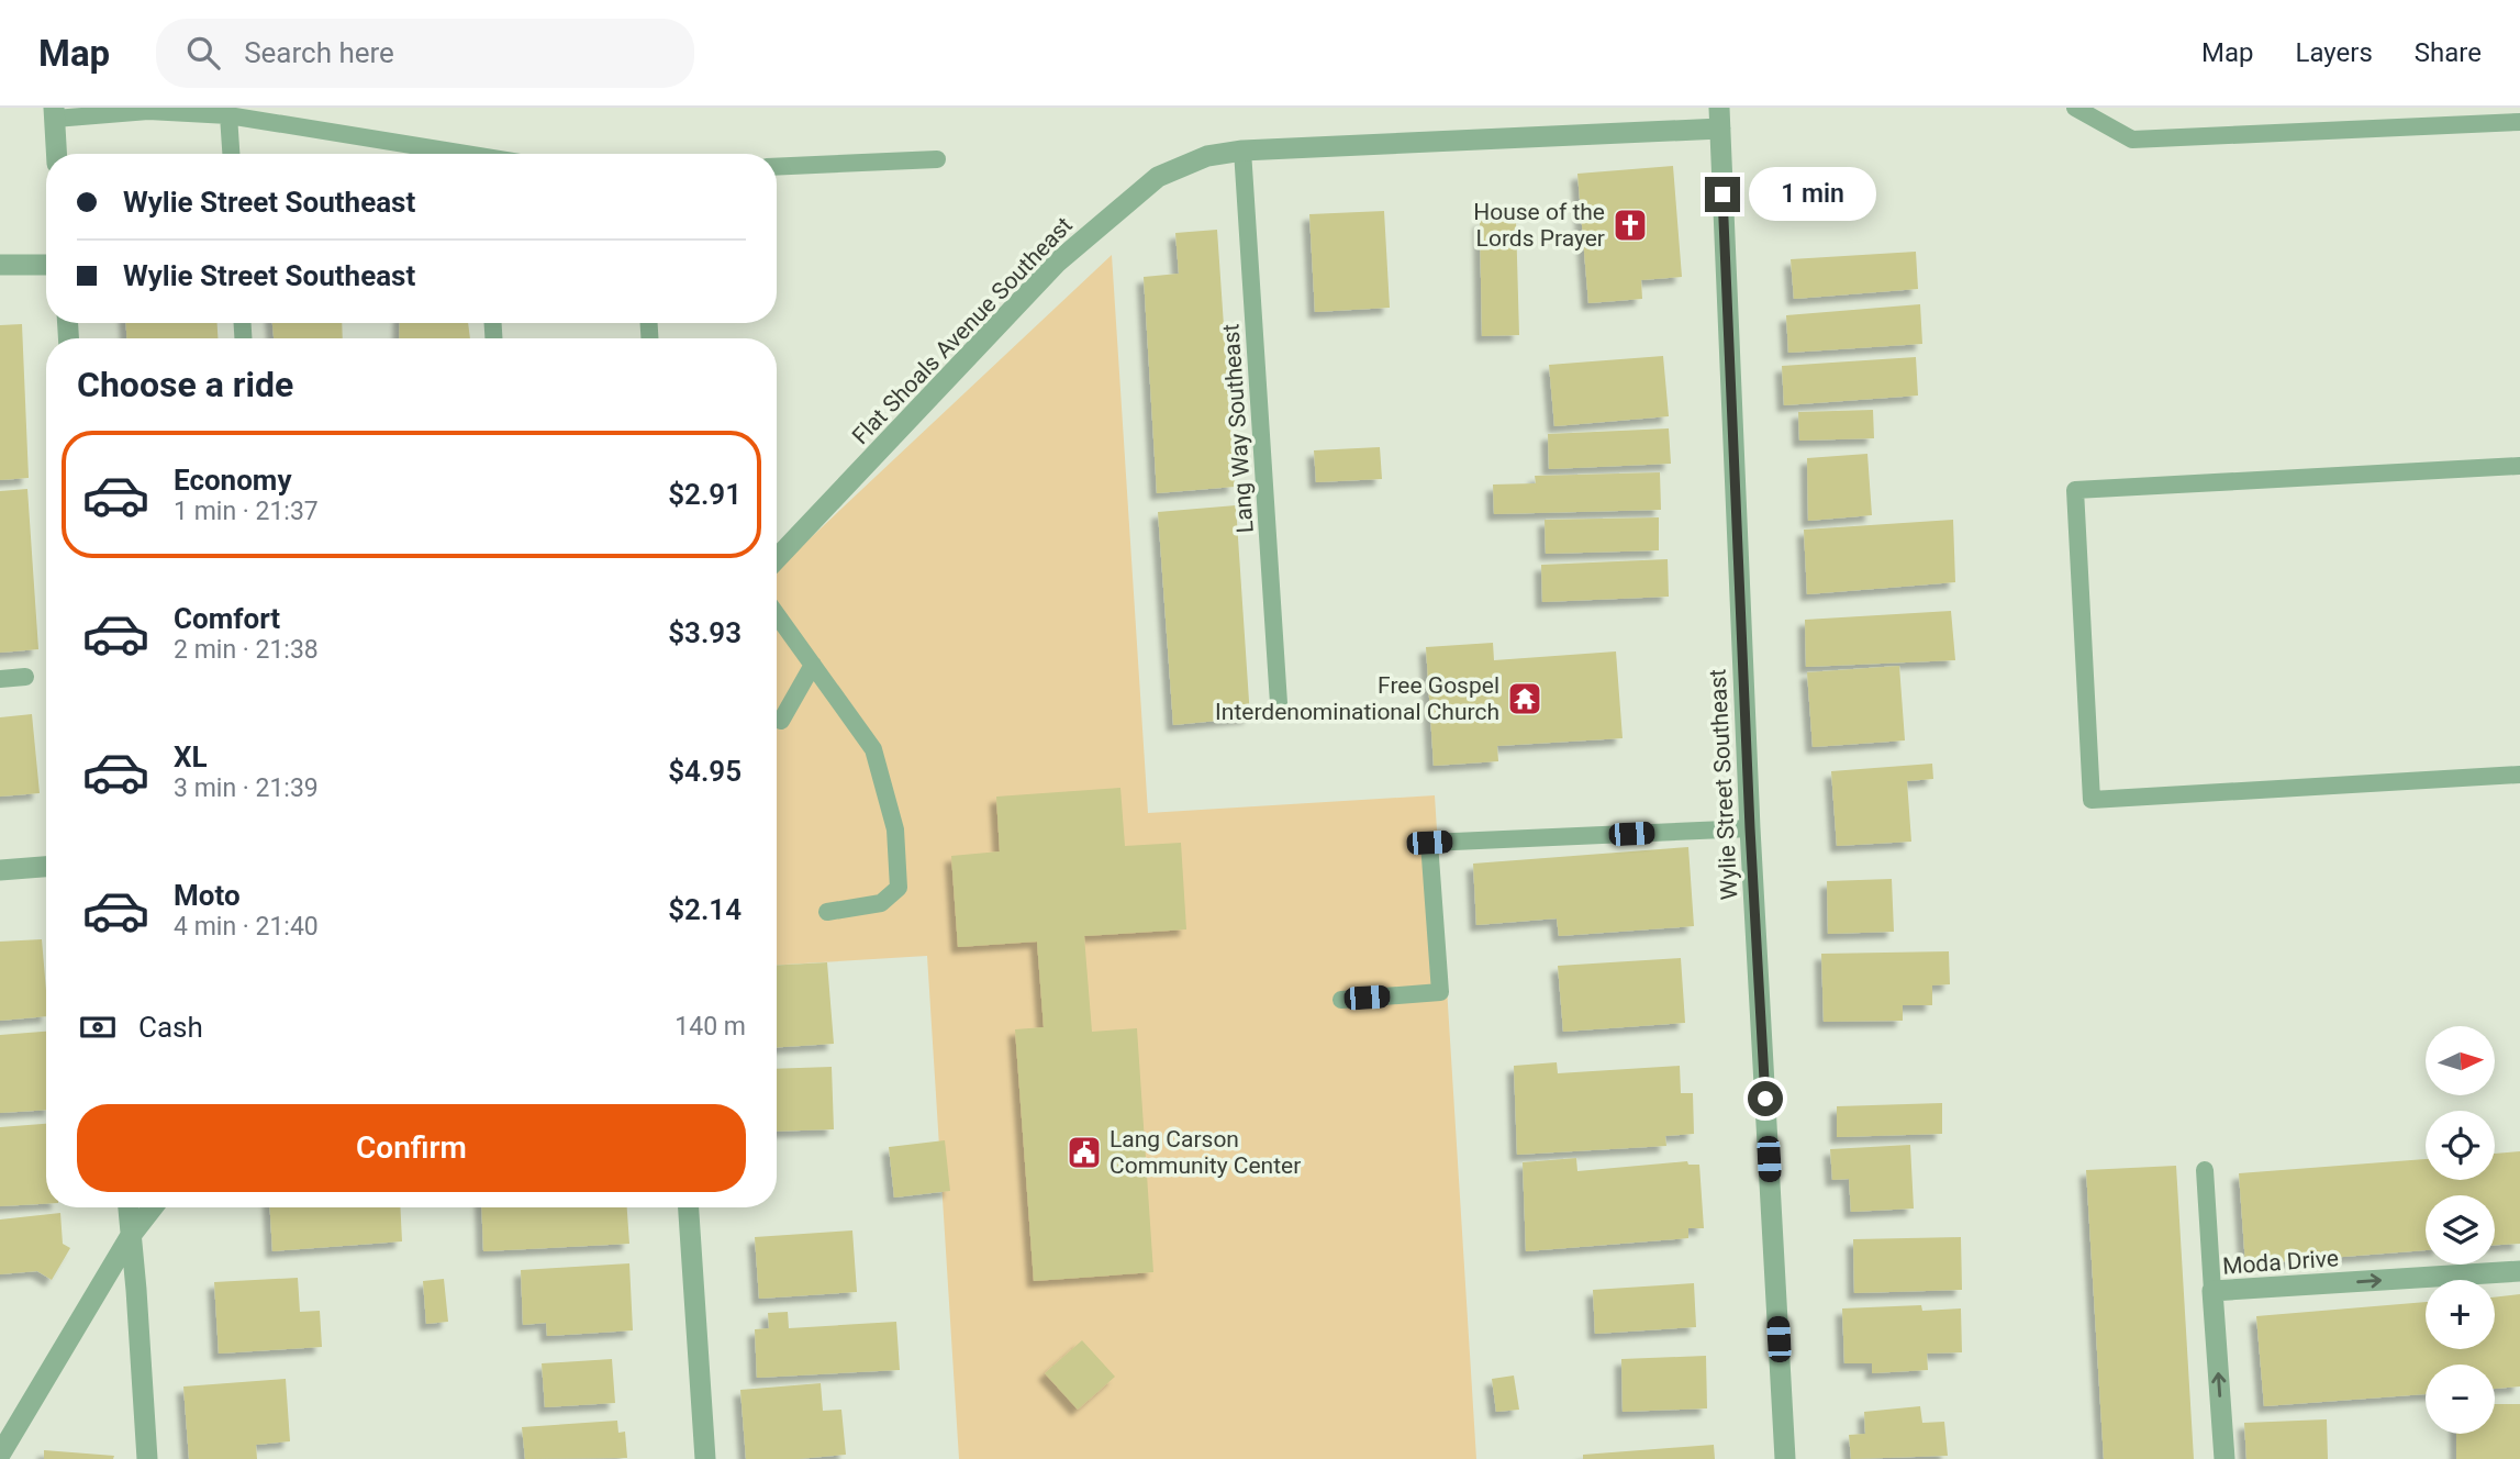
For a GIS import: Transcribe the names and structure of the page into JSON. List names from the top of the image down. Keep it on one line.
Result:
{"streets":{"street":["Flat Shoals Avenue Southeast","Wylie Street Southeast","Moda Drive"],"lane":["Lang Way Southeast"]},"crossings":[["Flat Shoals Avenue Southeast","Lang Way Southeast"],["Flat Shoals Avenue Southeast","Wylie Street Southeast"]],"places":{"church":["House of the Lords Prayer"],"temple":["Free Gospel Interdenominational Church"],"public building":["Lang Carson Community Center"]},"north":"right","page":{"header":"Map","search":"Search here","nav":["Map","Layers","Share"],"banner":["Wylie Street Southeast","Wylie Street Southeast"],"bubble":"1 min","heading":"Choose a ride","list":[{"name":"Economy","note":"1 min · 21:37","value":"$2.91"},{"name":"Comfort","note":"2 min · 21:38","value":"$3.93"},{"name":"XL","note":"3 min · 21:39","value":"$4.95"},{"name":"Moto","note":"4 min · 21:40","value":"$2.14"}],"pay":["Cash","140 m"],"map_buttons":["+","−"],"buttons":"Confirm"}}
